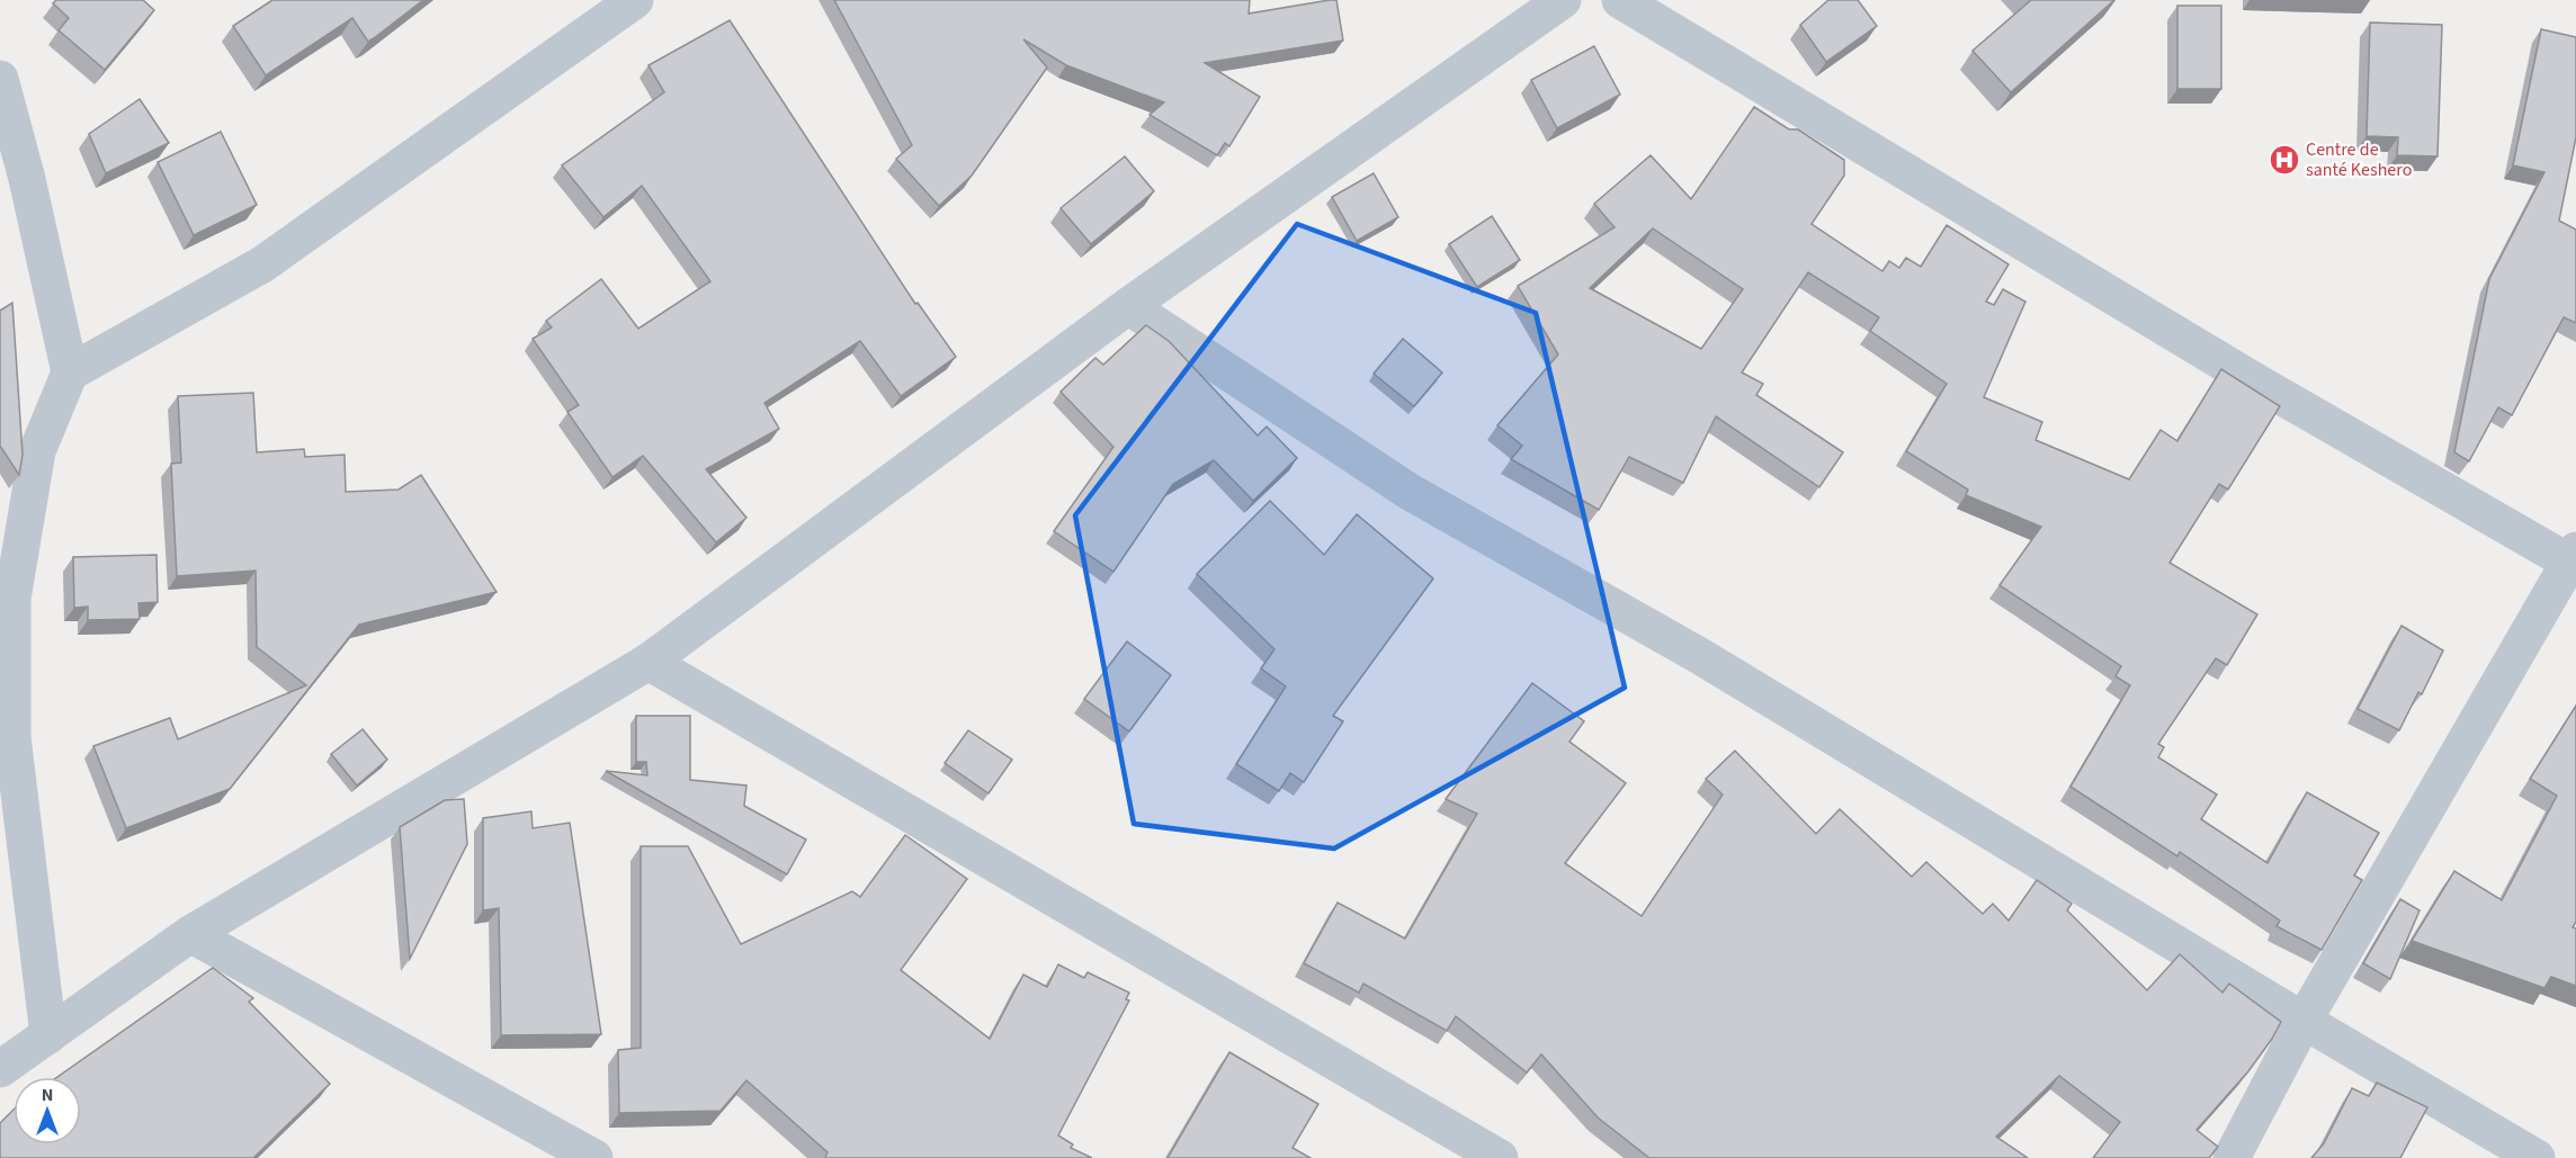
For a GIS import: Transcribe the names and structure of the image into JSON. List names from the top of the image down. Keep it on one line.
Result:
{"places":{"hospital":["Centre de santé Keshero"]},"north":"top"}
